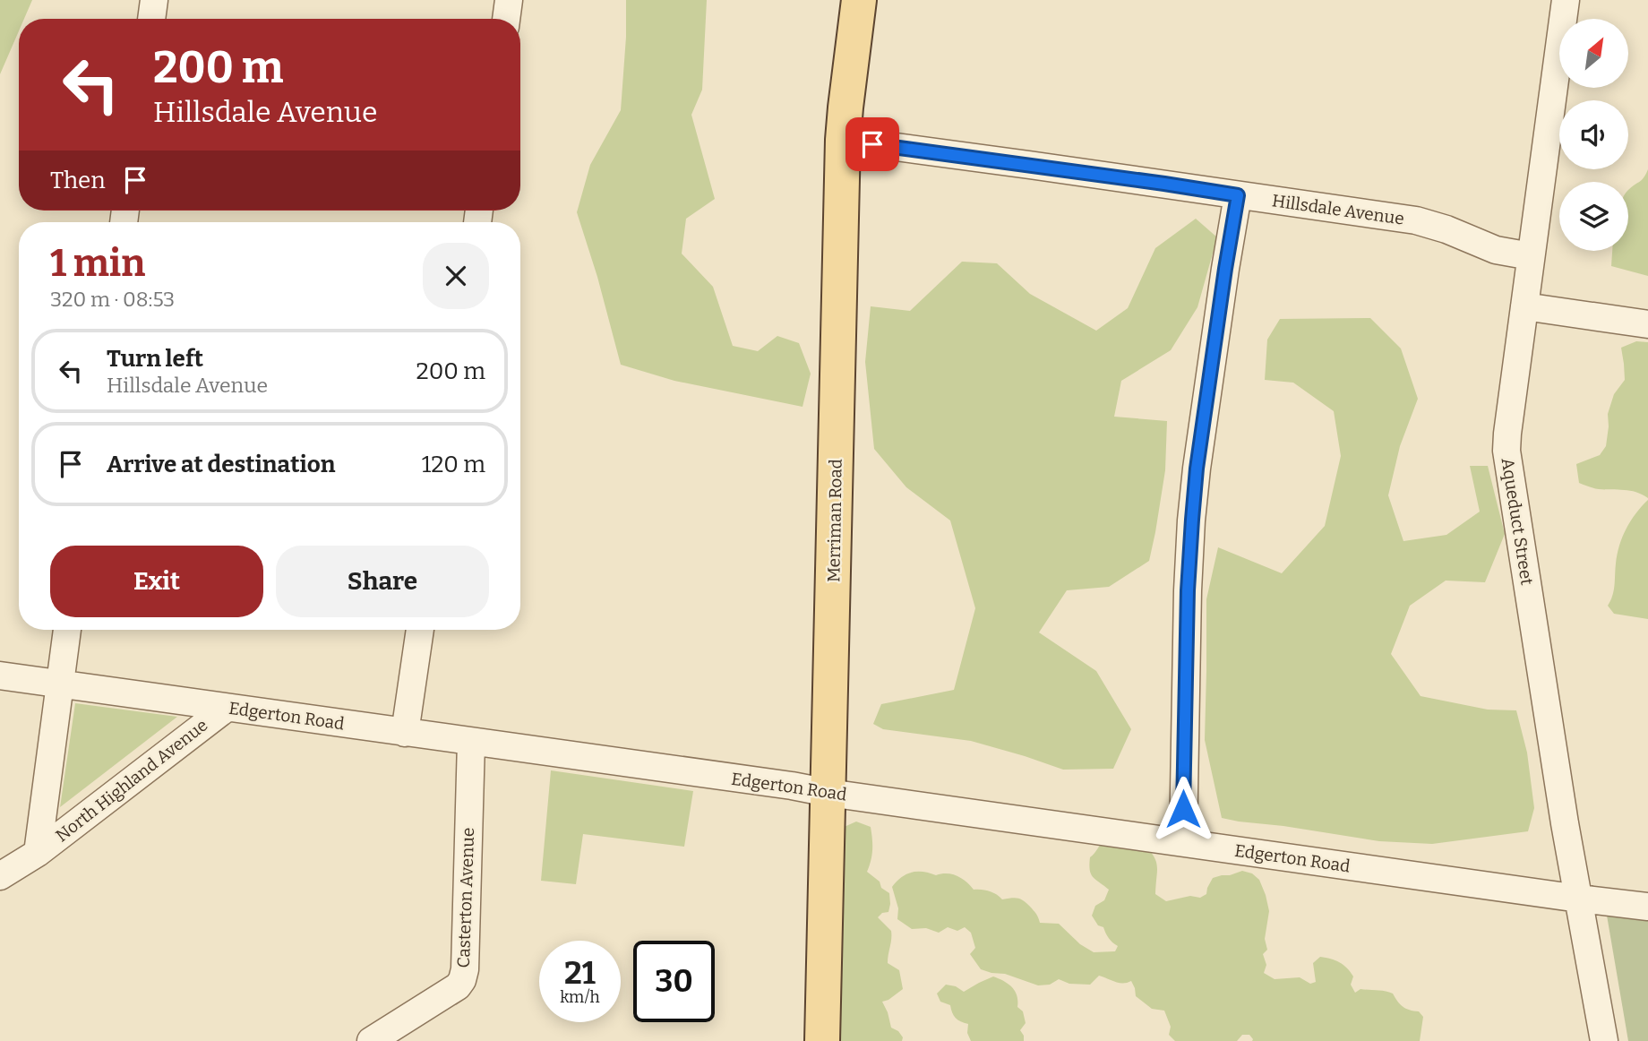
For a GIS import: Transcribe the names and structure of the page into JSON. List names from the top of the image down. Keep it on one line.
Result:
{"streets":{"main road":["Merriman Road"],"street":["Hillsdale Avenue","Aqueduct Street","Edgerton Road","North Highland Avenue","Casterton Avenue"]},"crossings":[["Hillsdale Avenue","Merriman Road"],["Hillsdale Avenue","Aqueduct Street"],["Merriman Road","Edgerton Road"],["Aqueduct Street","Edgerton Road"],["Edgerton Road","North Highland Avenue"],["Edgerton Road","Casterton Avenue"]],"north":"top right","page":{"turn":["200 m","Hillsdale Avenue"],"then":"Then","heading":["1 min","320 m · 08:53"],"list":[{"name":"Turn left","note":"Hillsdale Avenue","value":"200 m"},{"name":"Arrive at destination","value":"120 m"}],"buttons":["Exit","Share"],"speed":"21 km/h","limit":"30"}}
